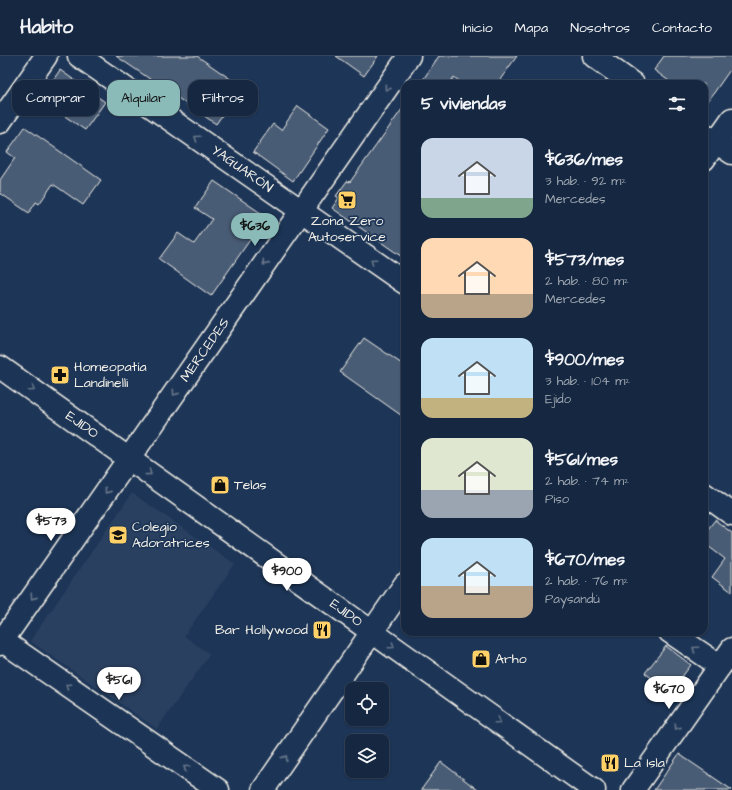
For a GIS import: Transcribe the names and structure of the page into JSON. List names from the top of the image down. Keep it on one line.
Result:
{"streets":{"street":["YAGUARÓN","MERCEDES","EJIDO"]},"crossings":[["YAGUARÓN","MERCEDES"],["MERCEDES","EJIDO"]],"one_way":["YAGUARÓN","MERCEDES","EJIDO"],"places":{"supermarket":["Zona Zero Autoservice"],"pharmacy":["Homeopatía Landinelli"],"shop":["Telas","Arho"],"school or university":["Colegio Adoratrices"],"restaurant":["Bar Hollywood","La Isla"]},"page":{"header":"Habito","nav":["Inicio","Mapa","Nosotros","Contacto"],"chip":["Comprar","Alquilar","Filtros"],"heading":"5 viviendas","list":[{"name":"$636/mes","note":"3 hab. · 92 m² · Mercedes"},{"name":"$573/mes","note":"2 hab. · 80 m² · Mercedes"},{"name":"$900/mes","note":"3 hab. · 104 m² · Ejido"},{"name":"$561/mes","note":"2 hab. · 74 m² · Piso"},{"name":"$670/mes","note":"2 hab. · 76 m² · Paysandú"}],"price":["$636","$573","$900","$561","$670"]}}
